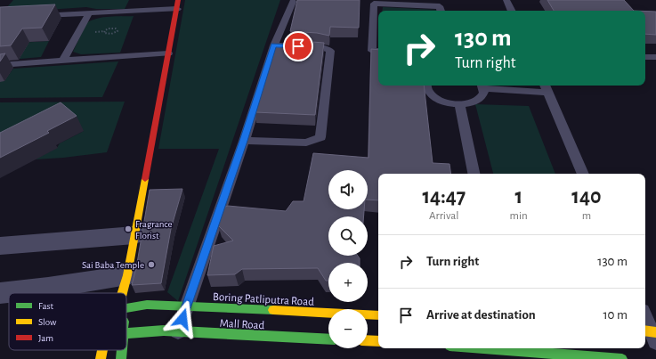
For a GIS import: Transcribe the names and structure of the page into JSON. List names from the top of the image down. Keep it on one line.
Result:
{"streets":{"street":["Boring Patliputra Road","Mall Road"]},"places":["Fragrance Florist","Sai Baba Temple"],"legend":["Fast","Slow","Jam"],"page":{"turn":["130 m","Turn right"],"map_buttons":["+","−"],"eta":["14:47","Arrival","1","min","140","m"],"list":[{"name":"Turn right","value":"130 m"},{"name":"Arrive at destination","value":"10 m"}]}}
